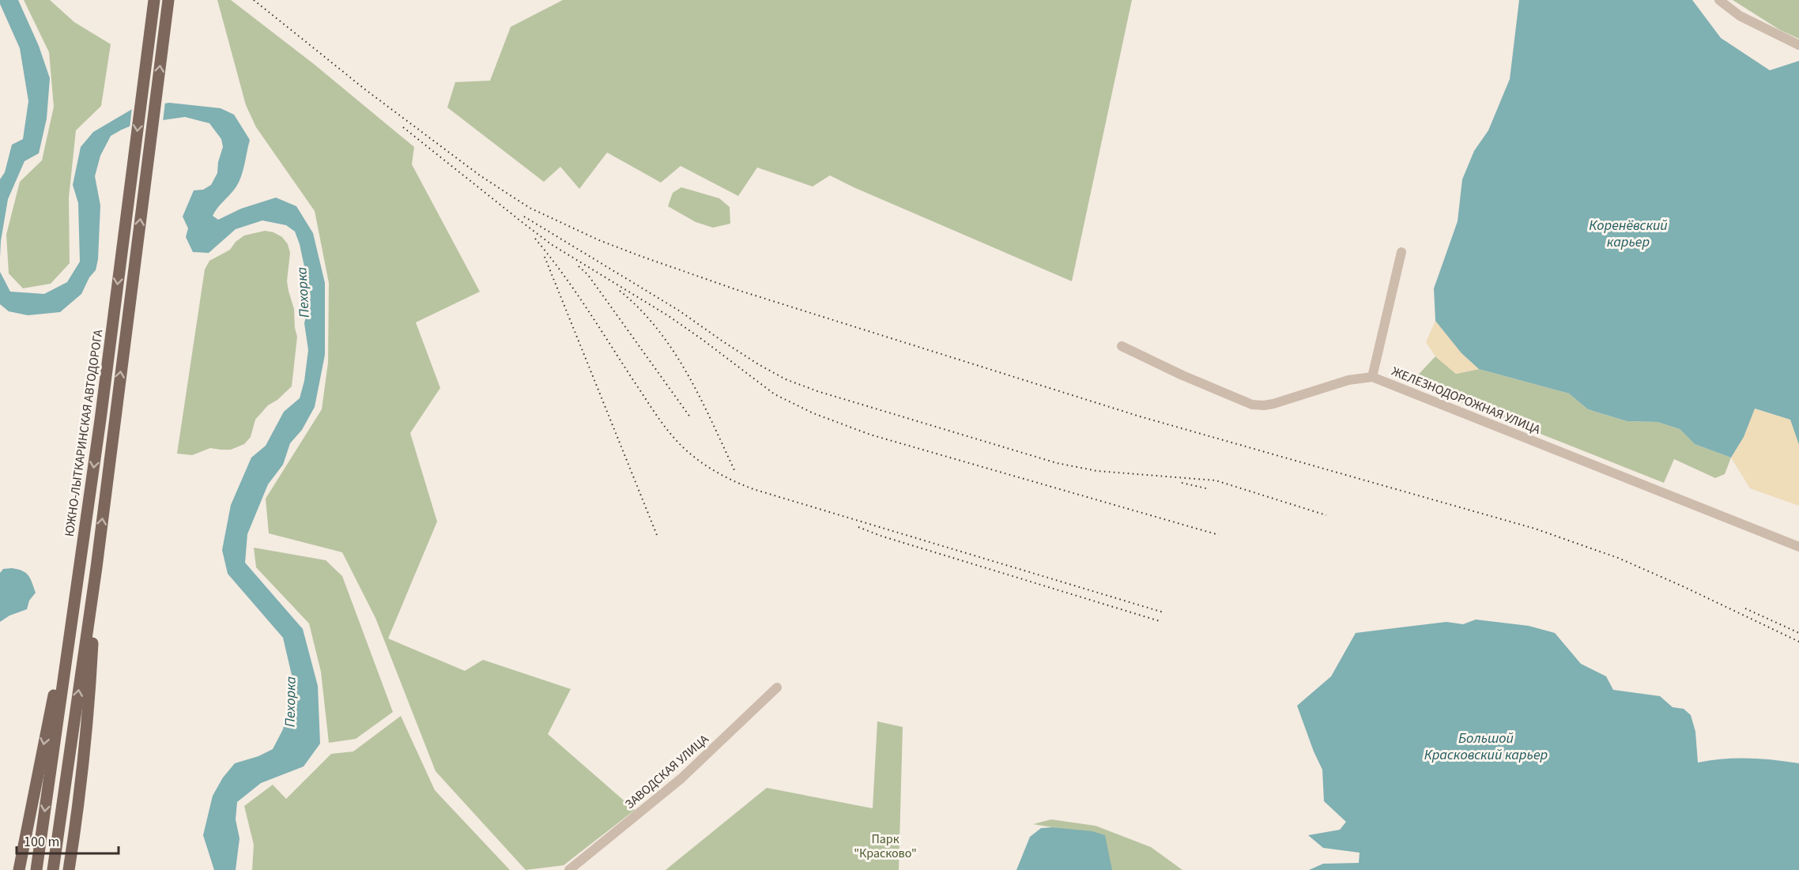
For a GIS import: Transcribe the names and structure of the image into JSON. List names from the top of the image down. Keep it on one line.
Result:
{"streets":{"main road":["ЮЖНО-ЛЫТКАРИНСКАЯ АВТОДОРОГА"],"street":["ЖЕЛЕЗНОДОРОЖНАЯ УЛИЦА","ЗАВОДСКАЯ УЛИЦА"]},"water":["Коренёвский карьер","Пехорка","Большой Красковский карьер"],"parks":["Парк \"Красково\""],"scale_bar":"100 m"}
